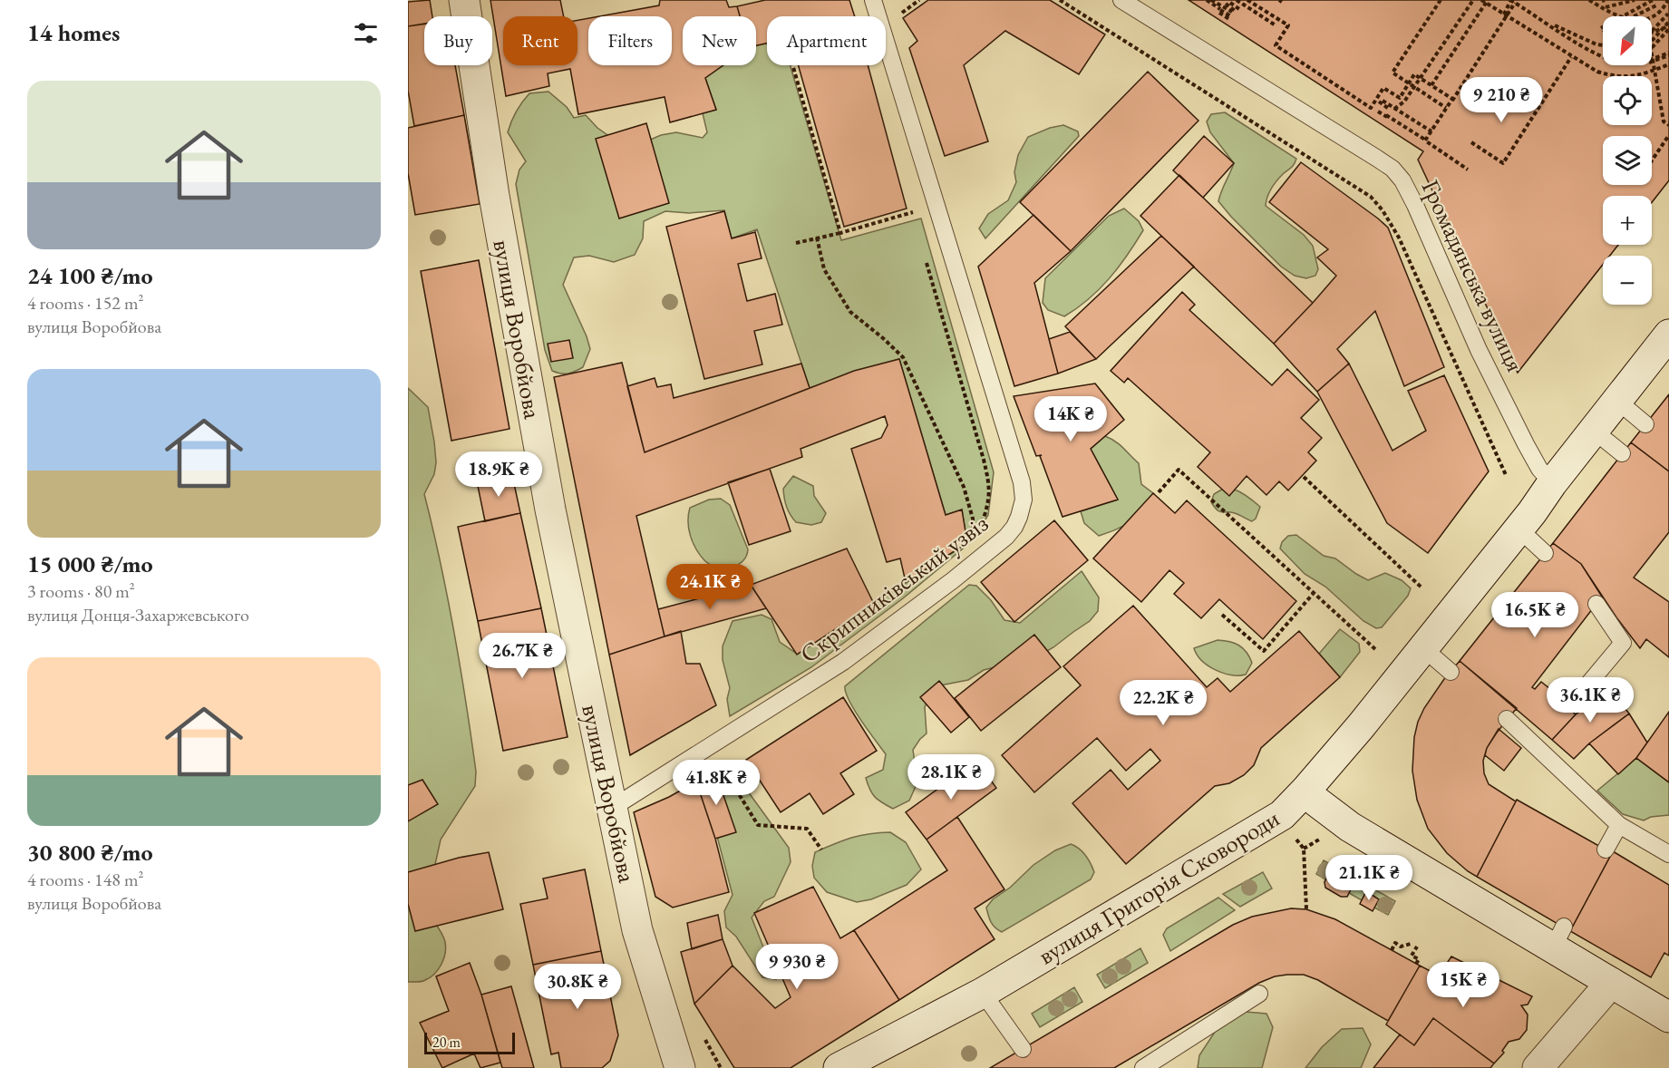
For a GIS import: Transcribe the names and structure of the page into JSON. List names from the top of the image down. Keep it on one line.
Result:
{"streets":{"street":["вулиця Воробйова","вулиця Григорія Сковороди"],"lane":["Громадянська вулиця","Скрипниківський узвіз"]},"crossings":[["Громадянська вулиця","вулиця Григорія Сковороди"],["вулиця Воробйова","Скрипниківський узвіз"]],"scale_bar":"20 m","north":"bottom left","page":{"heading":"14 homes","map_buttons":["+","−"],"chip":["Buy","Rent","Filters","New","Apartment"],"list":[{"name":"24 100 ₴/mo","note":"4 rooms · 152 m² · вулиця Воробйова"},{"name":"15 000 ₴/mo","note":"3 rooms · 80 m² · вулиця Донця-Захаржевського"},{"name":"30 800 ₴/mo","note":"4 rooms · 148 m² · вулиця Воробйова"}],"price":["9 210 ₴","14K ₴","18.9K ₴","24.1K ₴","16.5K ₴","26.7K ₴","36.1K ₴","22.2K ₴","28.1K ₴","41.8K ₴","21.1K ₴","9 930 ₴","15K ₴","30.8K ₴"],"scale":"20 m"}}
